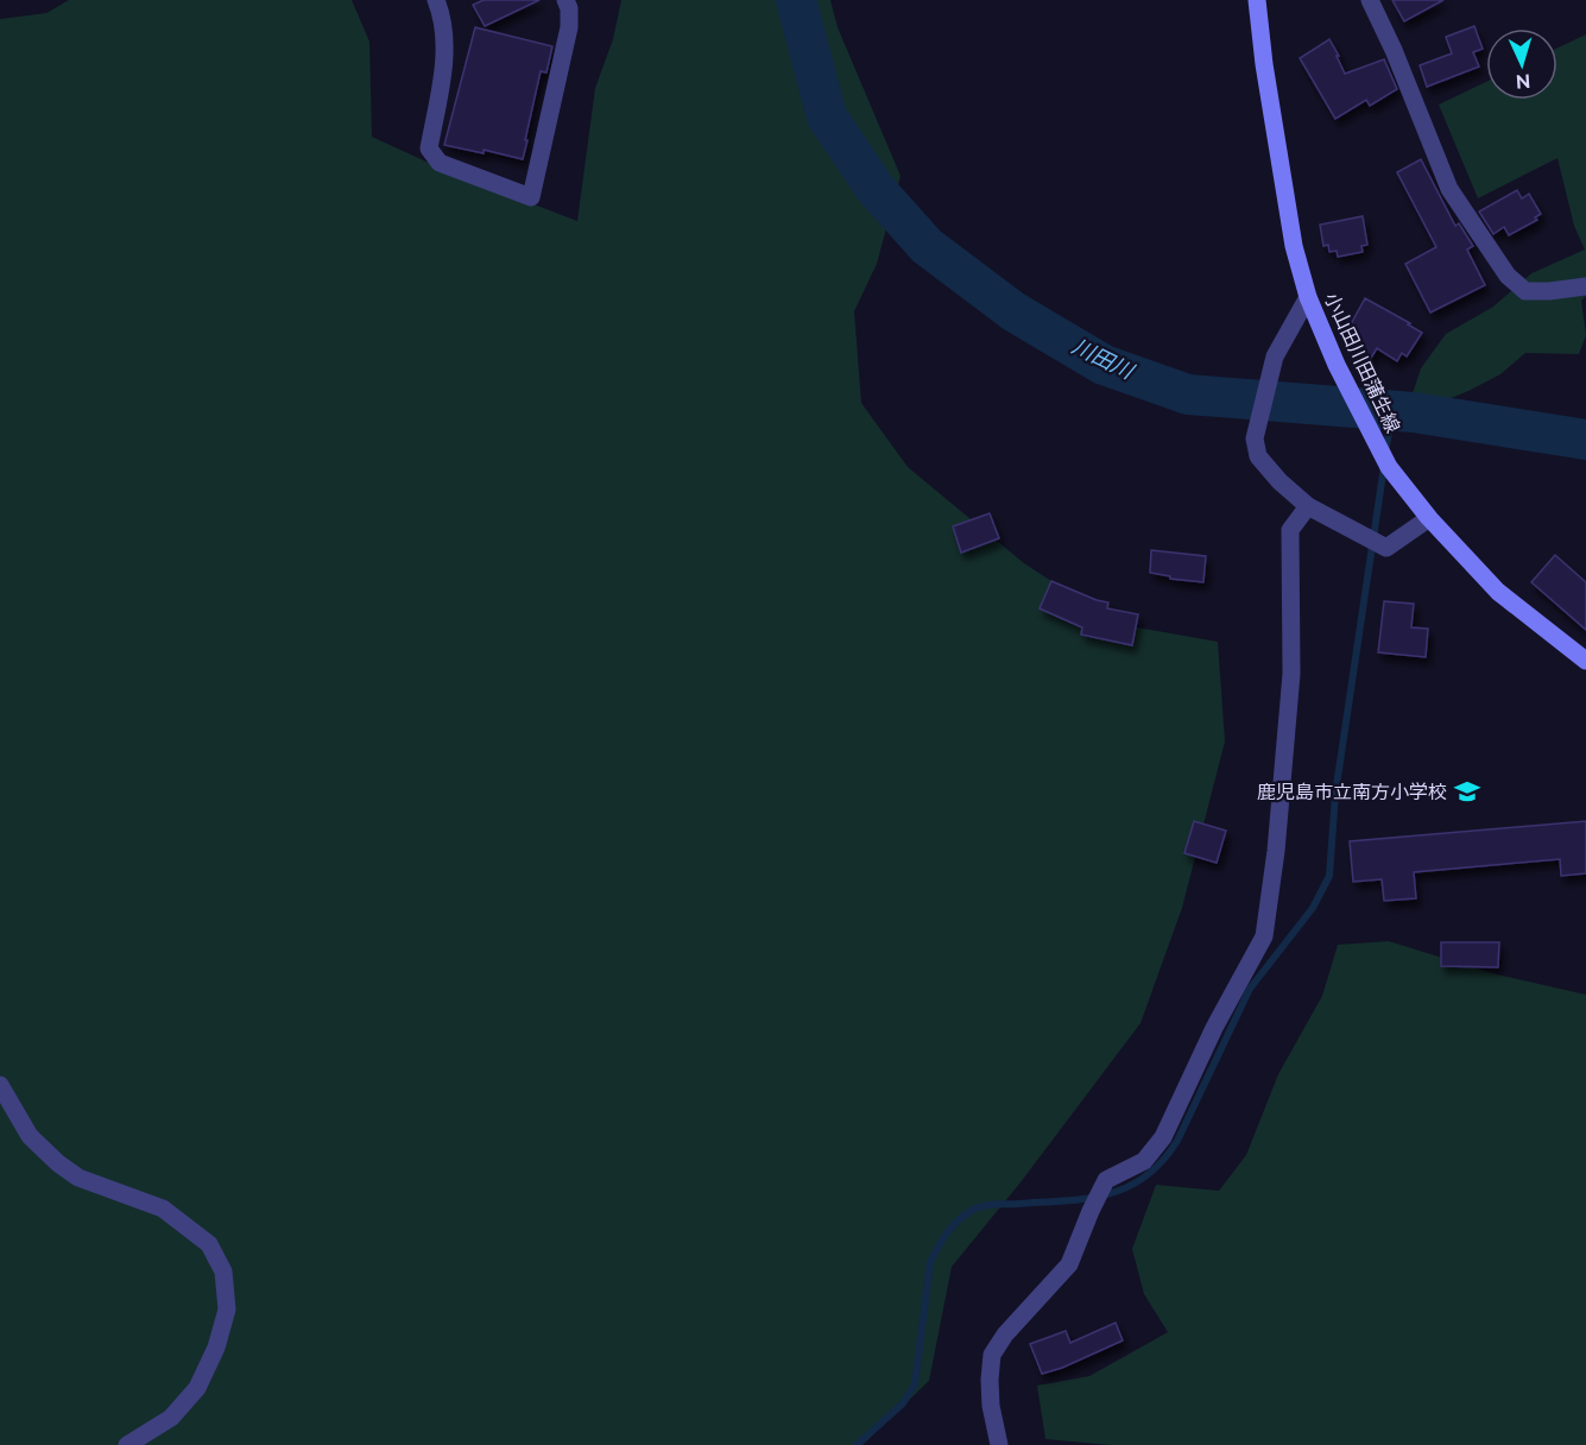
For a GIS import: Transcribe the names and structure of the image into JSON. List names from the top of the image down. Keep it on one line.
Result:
{"streets":{"main road":["小山田川田蒲生線"]},"water":["川田川"],"places":{"school or university":["鹿児島市立南方小学校"]},"north":"bottom"}
